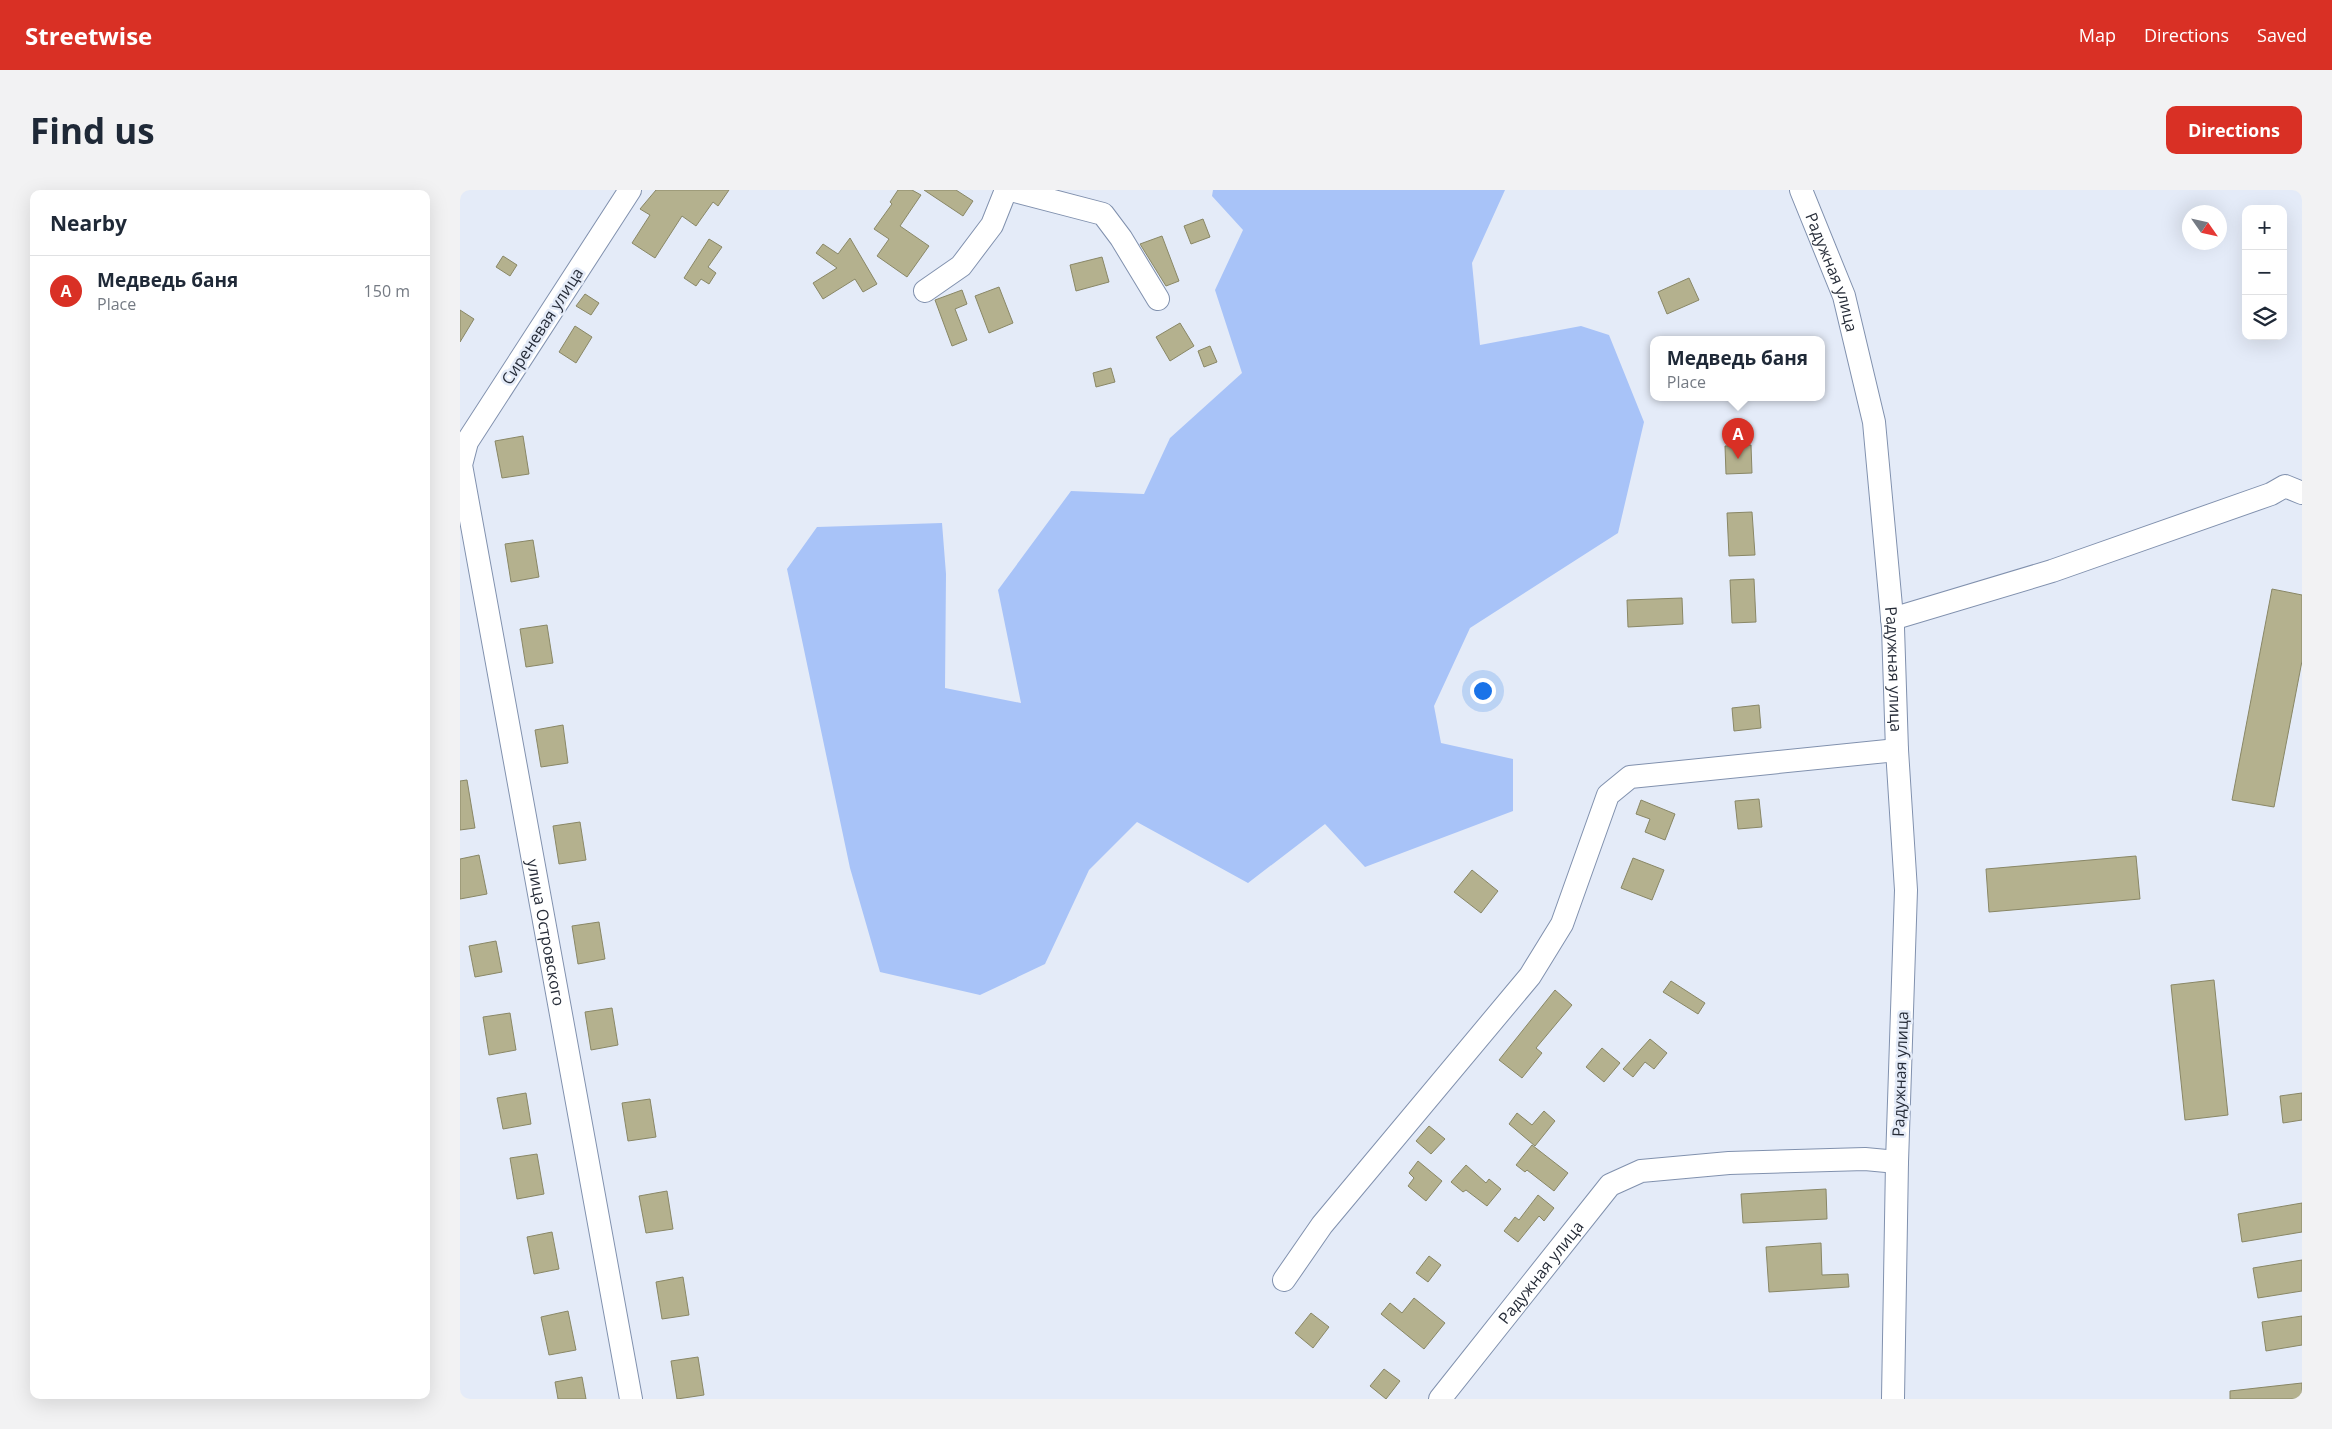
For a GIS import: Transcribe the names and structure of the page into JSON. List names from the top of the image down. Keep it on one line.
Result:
{"streets":{"street":["Радужная улица","Сиреневая улица","улица Островского"]},"crossings":[["Сиреневая улица","улица Островского"]],"north":"bottom right","page":{"header":"Streetwise","nav":["Map","Directions","Saved"],"buttons":"Directions","title":"Find us","heading":"Nearby","map_buttons":["+","−"],"list":[{"mark":"A","name":"Медведь баня","note":"Place","value":"150 m"}],"popup":["Медведь баня","Place"],"pins":"A"}}
